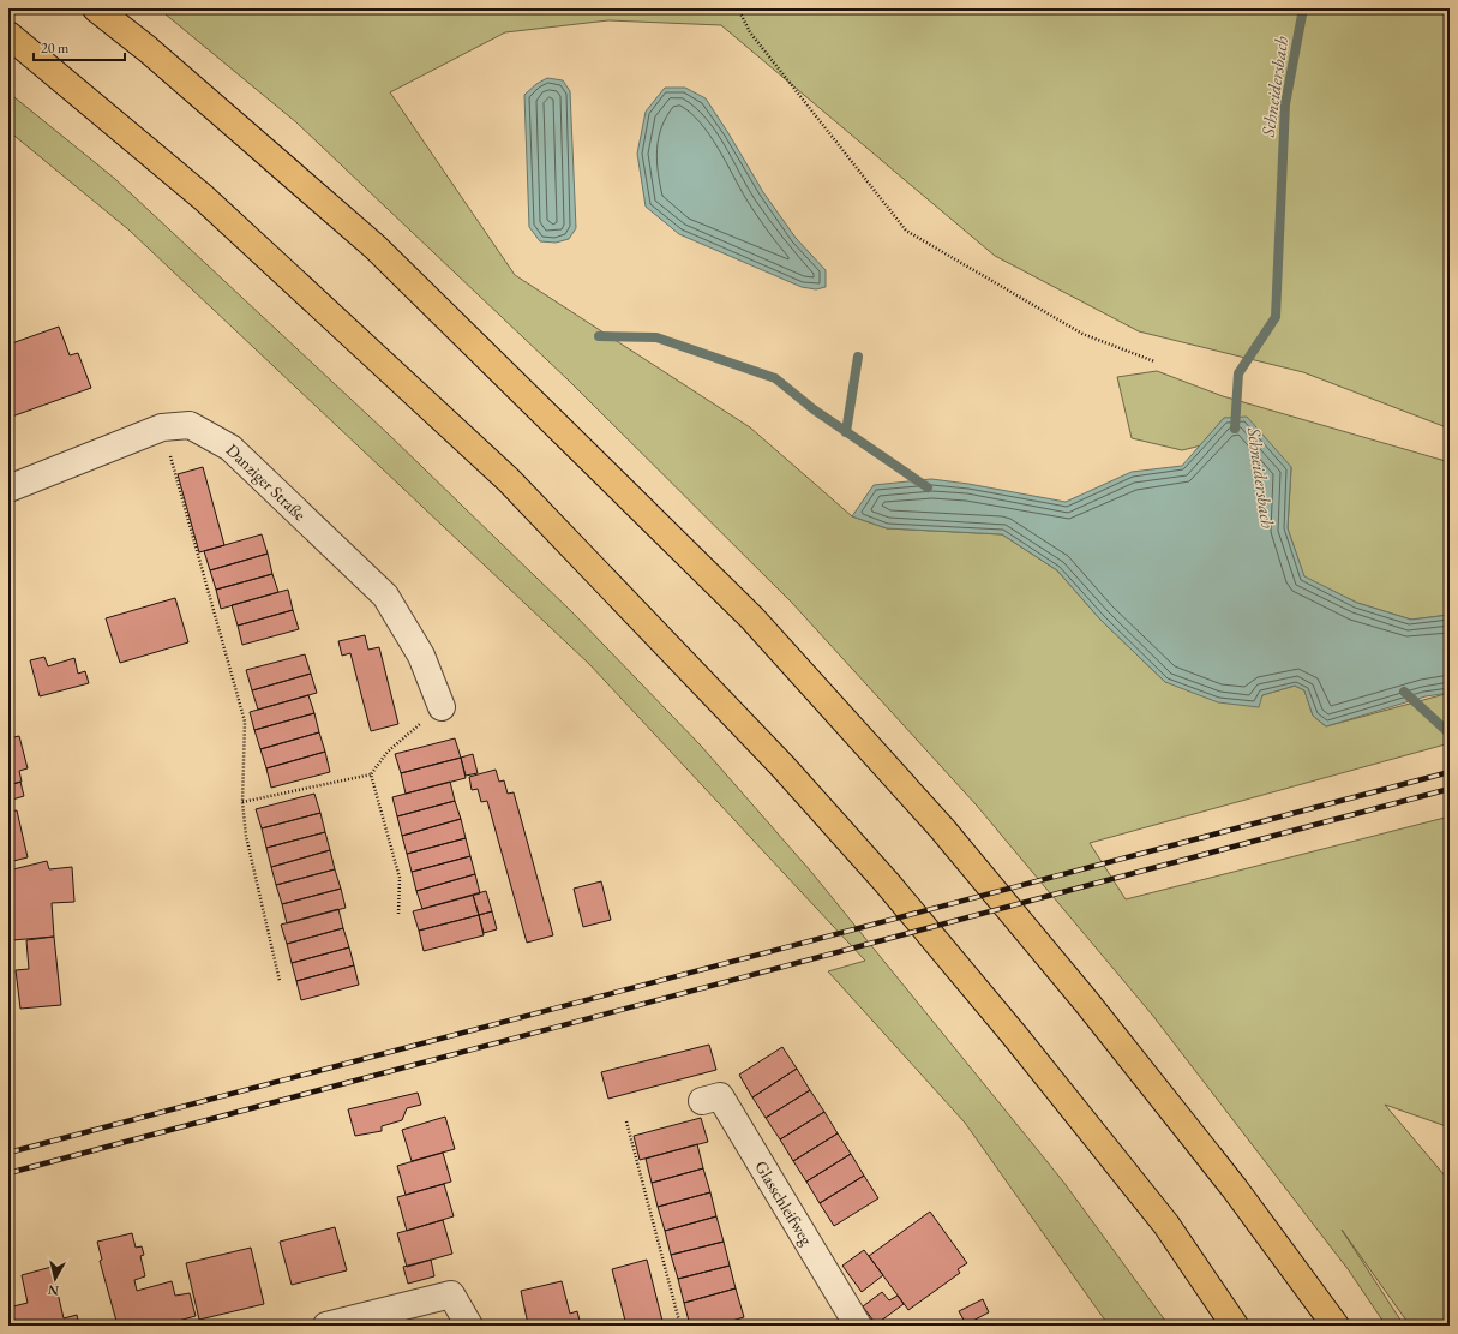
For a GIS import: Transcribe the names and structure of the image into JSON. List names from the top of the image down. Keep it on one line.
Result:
{"streets":{"street":["Danziger Straße","Glasschleifweg"]},"water":["Schneidersbach"],"scale_bar":"20 m","north":"bottom"}
